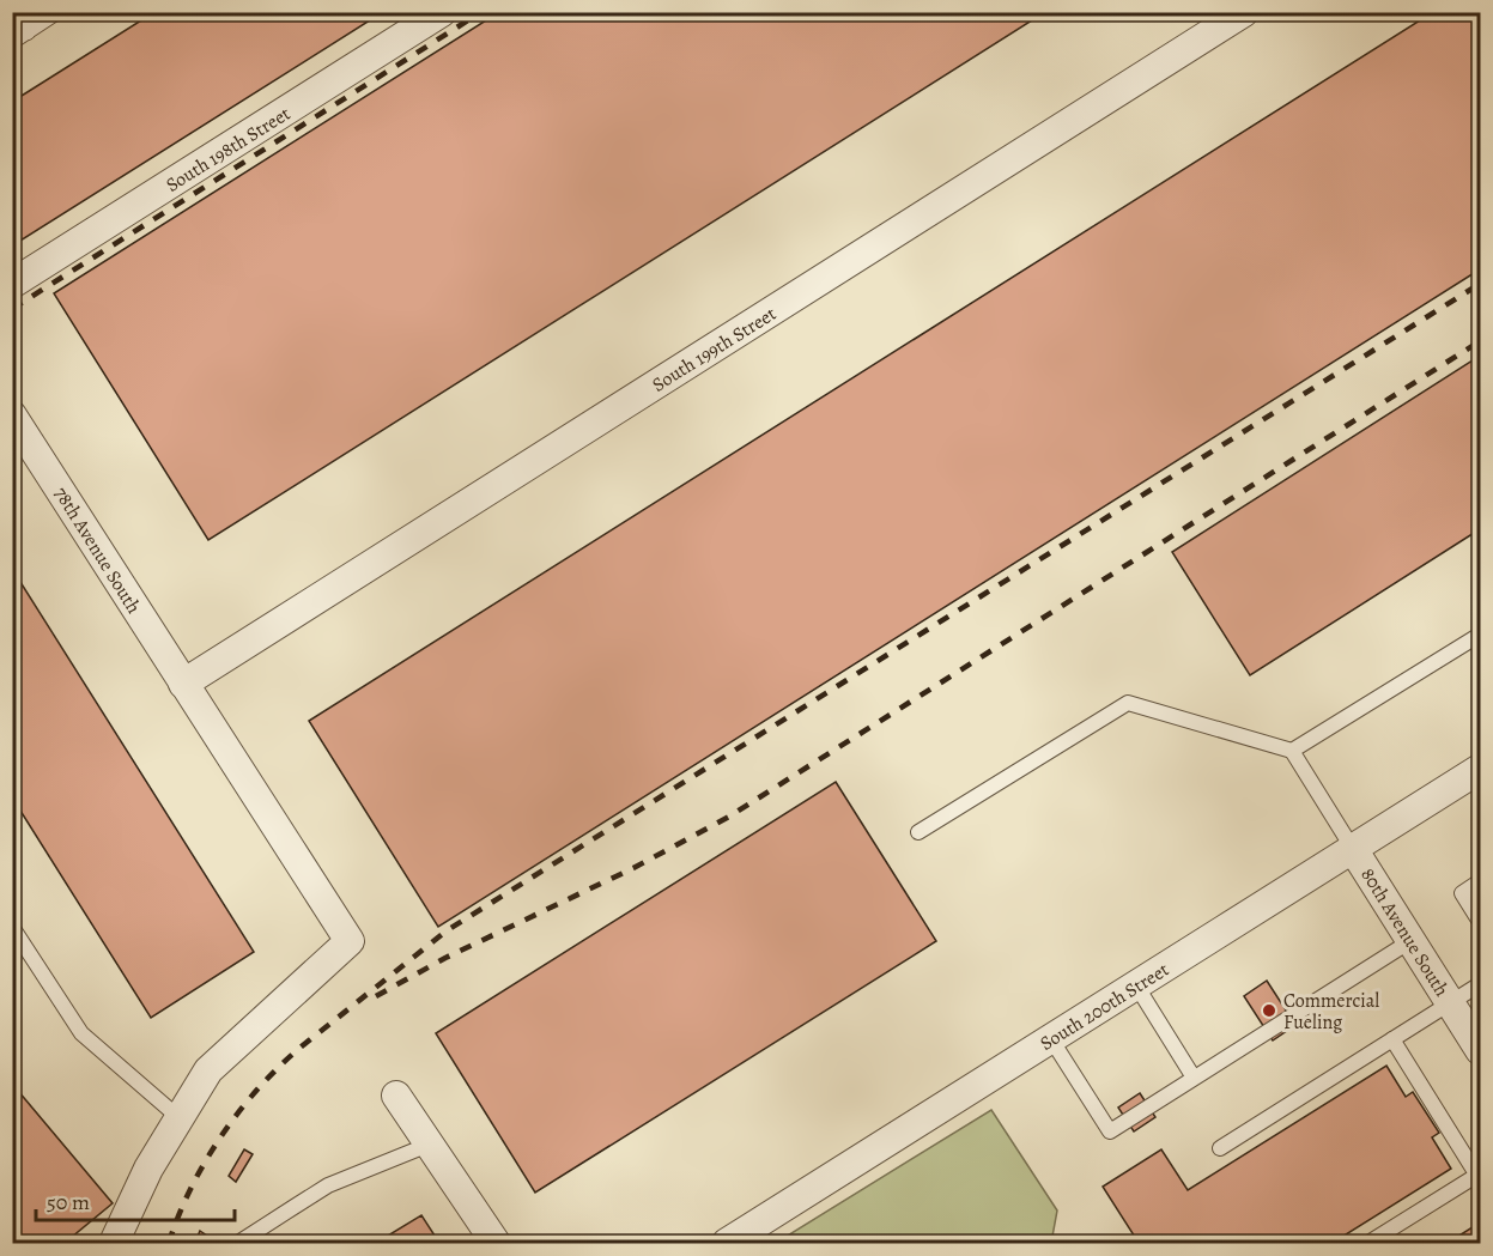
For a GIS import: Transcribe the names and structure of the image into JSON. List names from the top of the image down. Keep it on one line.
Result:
{"streets":{"street":["South 198th Street","South 199th Street","78th Avenue South","80th Avenue South","South 200th Street"]},"crossings":[["South 199th Street","78th Avenue South"],["80th Avenue South","South 200th Street"]],"places":["Commercial Fueling"],"scale_bar":"50 m"}
